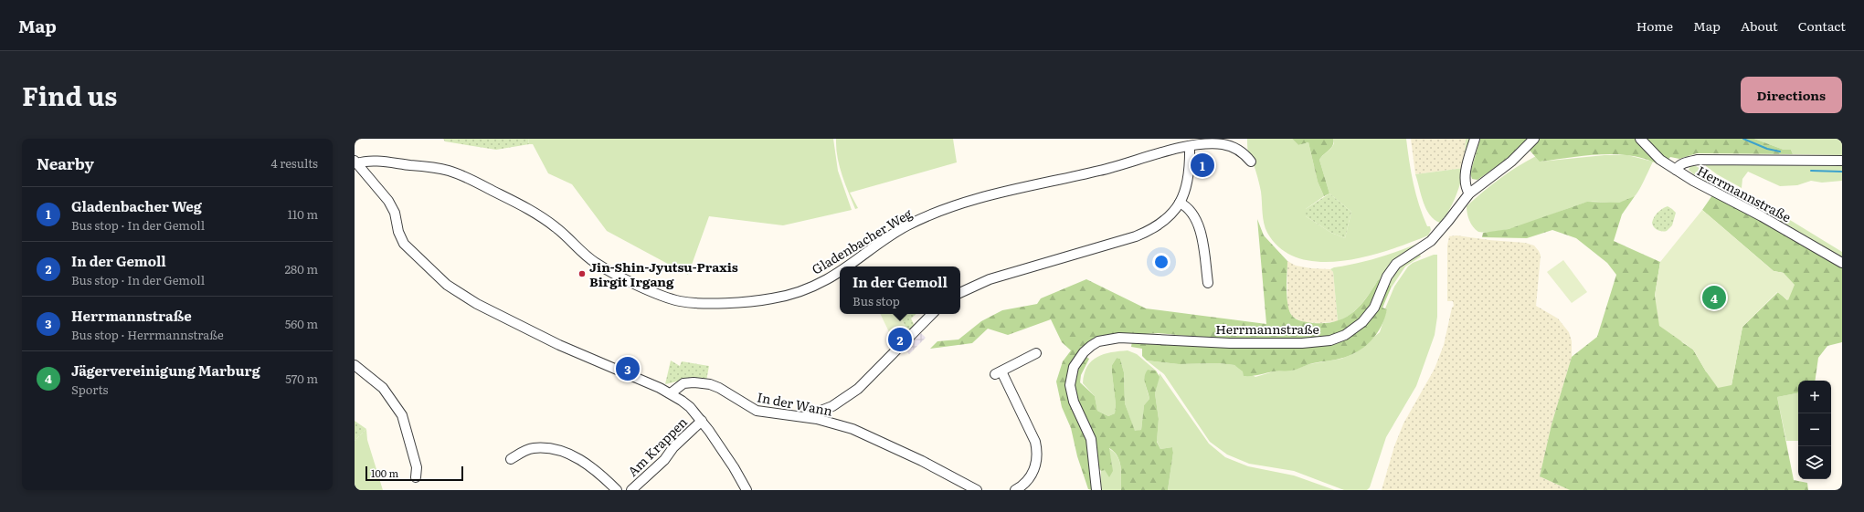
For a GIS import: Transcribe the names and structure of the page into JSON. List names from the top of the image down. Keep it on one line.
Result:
{"streets":{"street":["Herrmannstraße","Gladenbacher Weg","In der Wann","Am Krappen"]},"places":["Jin-Shin-Jyutsu-Praxis Birgit Irgang"],"scale_bar":"100 m","page":{"header":"Map","nav":["Home","Map","About","Contact"],"title":"Find us","buttons":"Directions","heading":["Nearby","4 results"],"pins":["1","4","2","3"],"list":[{"mark":"1","name":"Gladenbacher Weg","note":"Bus stop · In der Gemoll","value":"110 m"},{"mark":"2","name":"In der Gemoll","note":"Bus stop · In der Gemoll","value":"280 m"},{"mark":"3","name":"Herrmannstraße","note":"Bus stop · Herrmannstraße","value":"560 m"},{"mark":"4","name":"Jägervereinigung Marburg","note":"Sports","value":"570 m"}],"popup":["In der Gemoll","Bus stop"],"map_buttons":["+","−"],"scale":"100 m"}}
